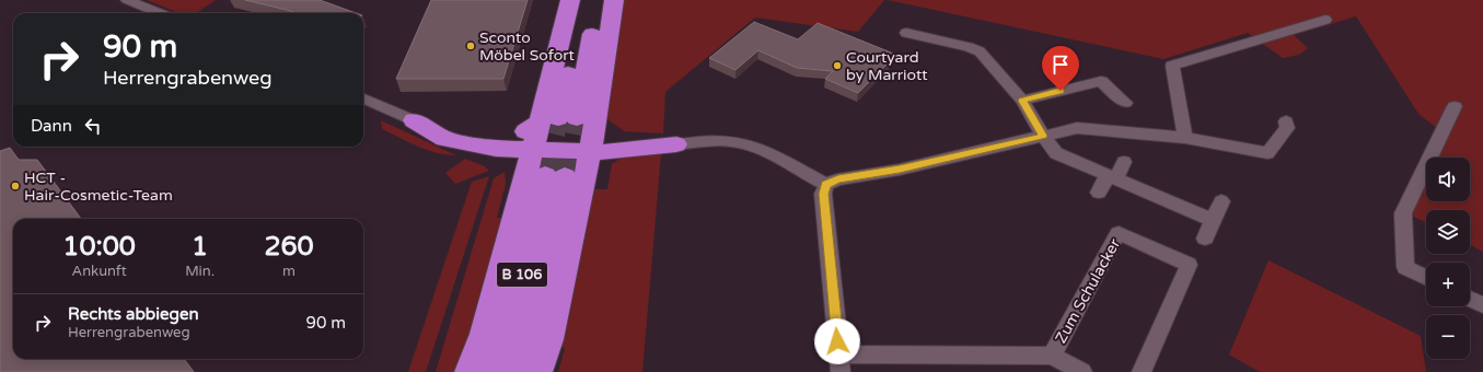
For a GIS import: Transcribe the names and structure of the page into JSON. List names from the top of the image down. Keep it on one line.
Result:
{"streets":{"highway":["B 106"],"street":["Zum Schulacker"]},"places":["Sconto Möbel Sofort","Courtyard by Marriott","HCT - Hair-Cosmetic-Team"],"page":{"turn":["90 m","Herrengrabenweg"],"then":"Dann","map_buttons":["+","−"],"eta":["10:00","Ankunft","1","Min.","260","m"],"list":[{"name":"Rechts abbiegen","note":"Herrengrabenweg","value":"90 m"}]}}
